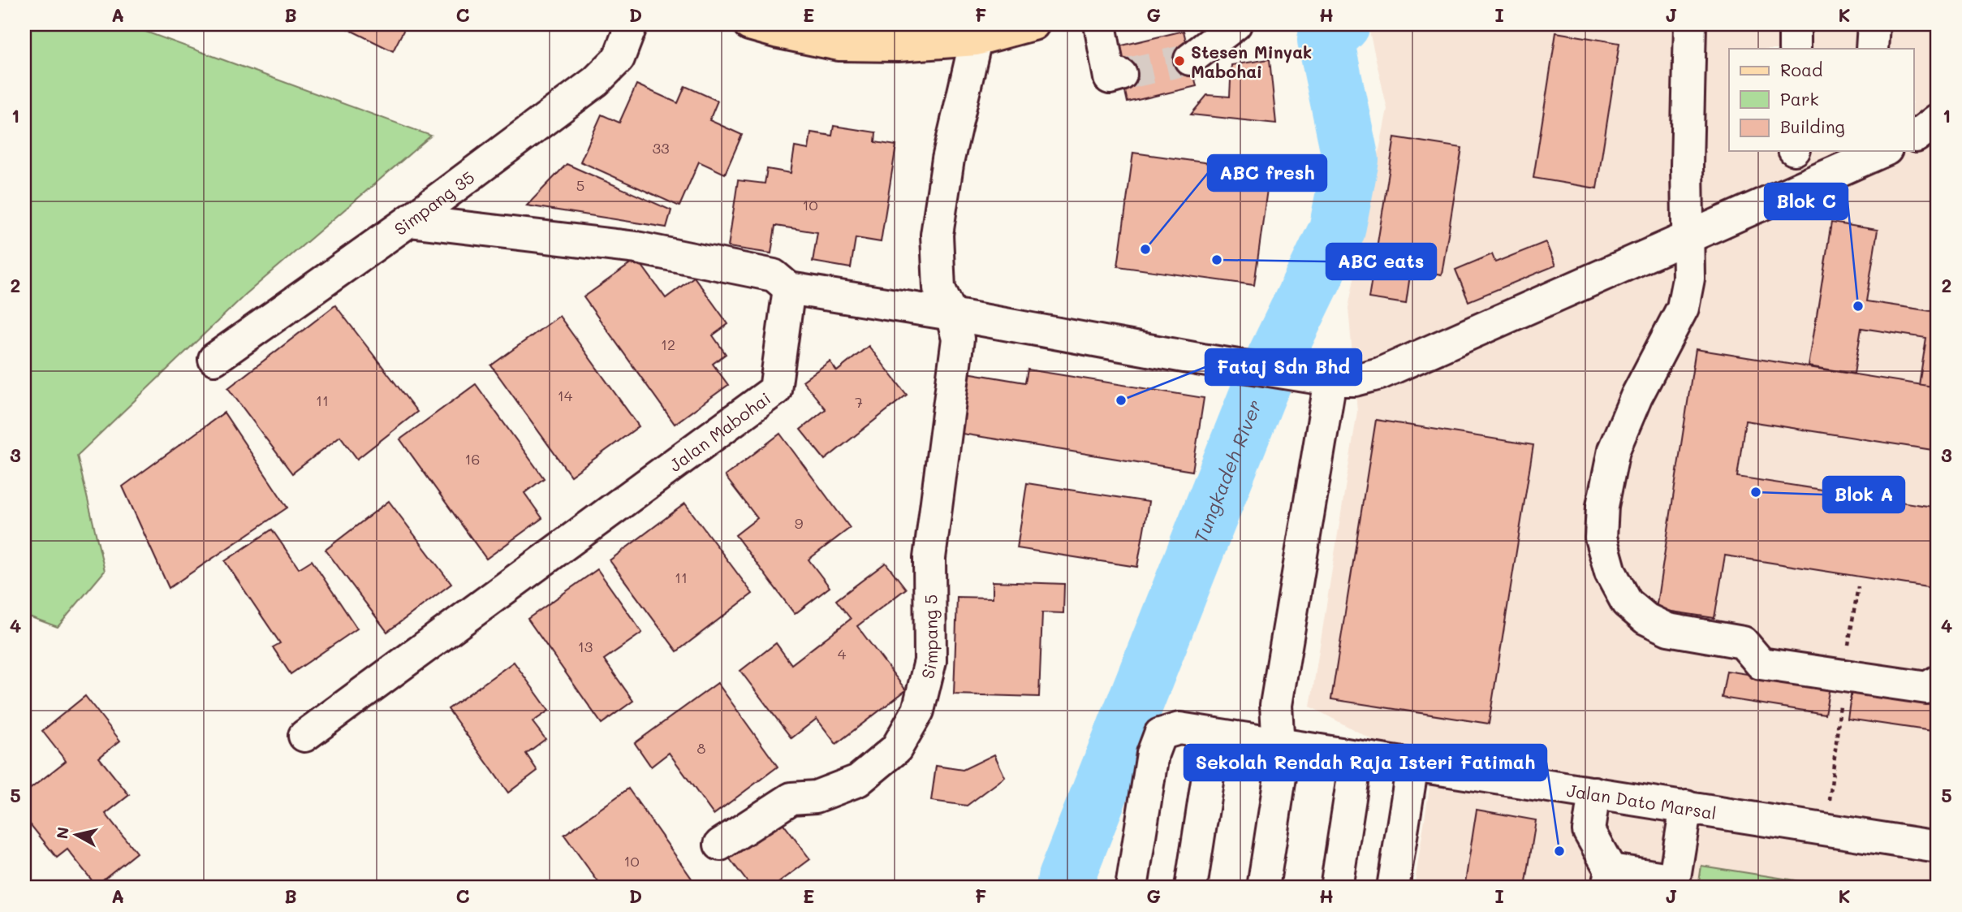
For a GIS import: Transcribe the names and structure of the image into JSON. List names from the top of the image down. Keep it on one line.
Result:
{"streets":{"street":["Simpang 35","Jalan Mabohai","Simpang 5","Jalan Dato Marsal"]},"water":["Tungkadeh River"],"places":["Stesen Minyak Mabohai","ABC fresh","ABC eats","Blok C","Fataj Sdn Bhd","Blok A","Sekolah Rendah Raja Isteri Fatimah"],"house_numbers":["33","5","10","12","14","11","7","16","9","11","13","4","8","10"],"legend":["Road","Park","Building"],"north":"left","grid":{"columns":["A","B","C","D","E","F","G","H","I","J","K"],"rows":["1","2","3","4","5"]}}
